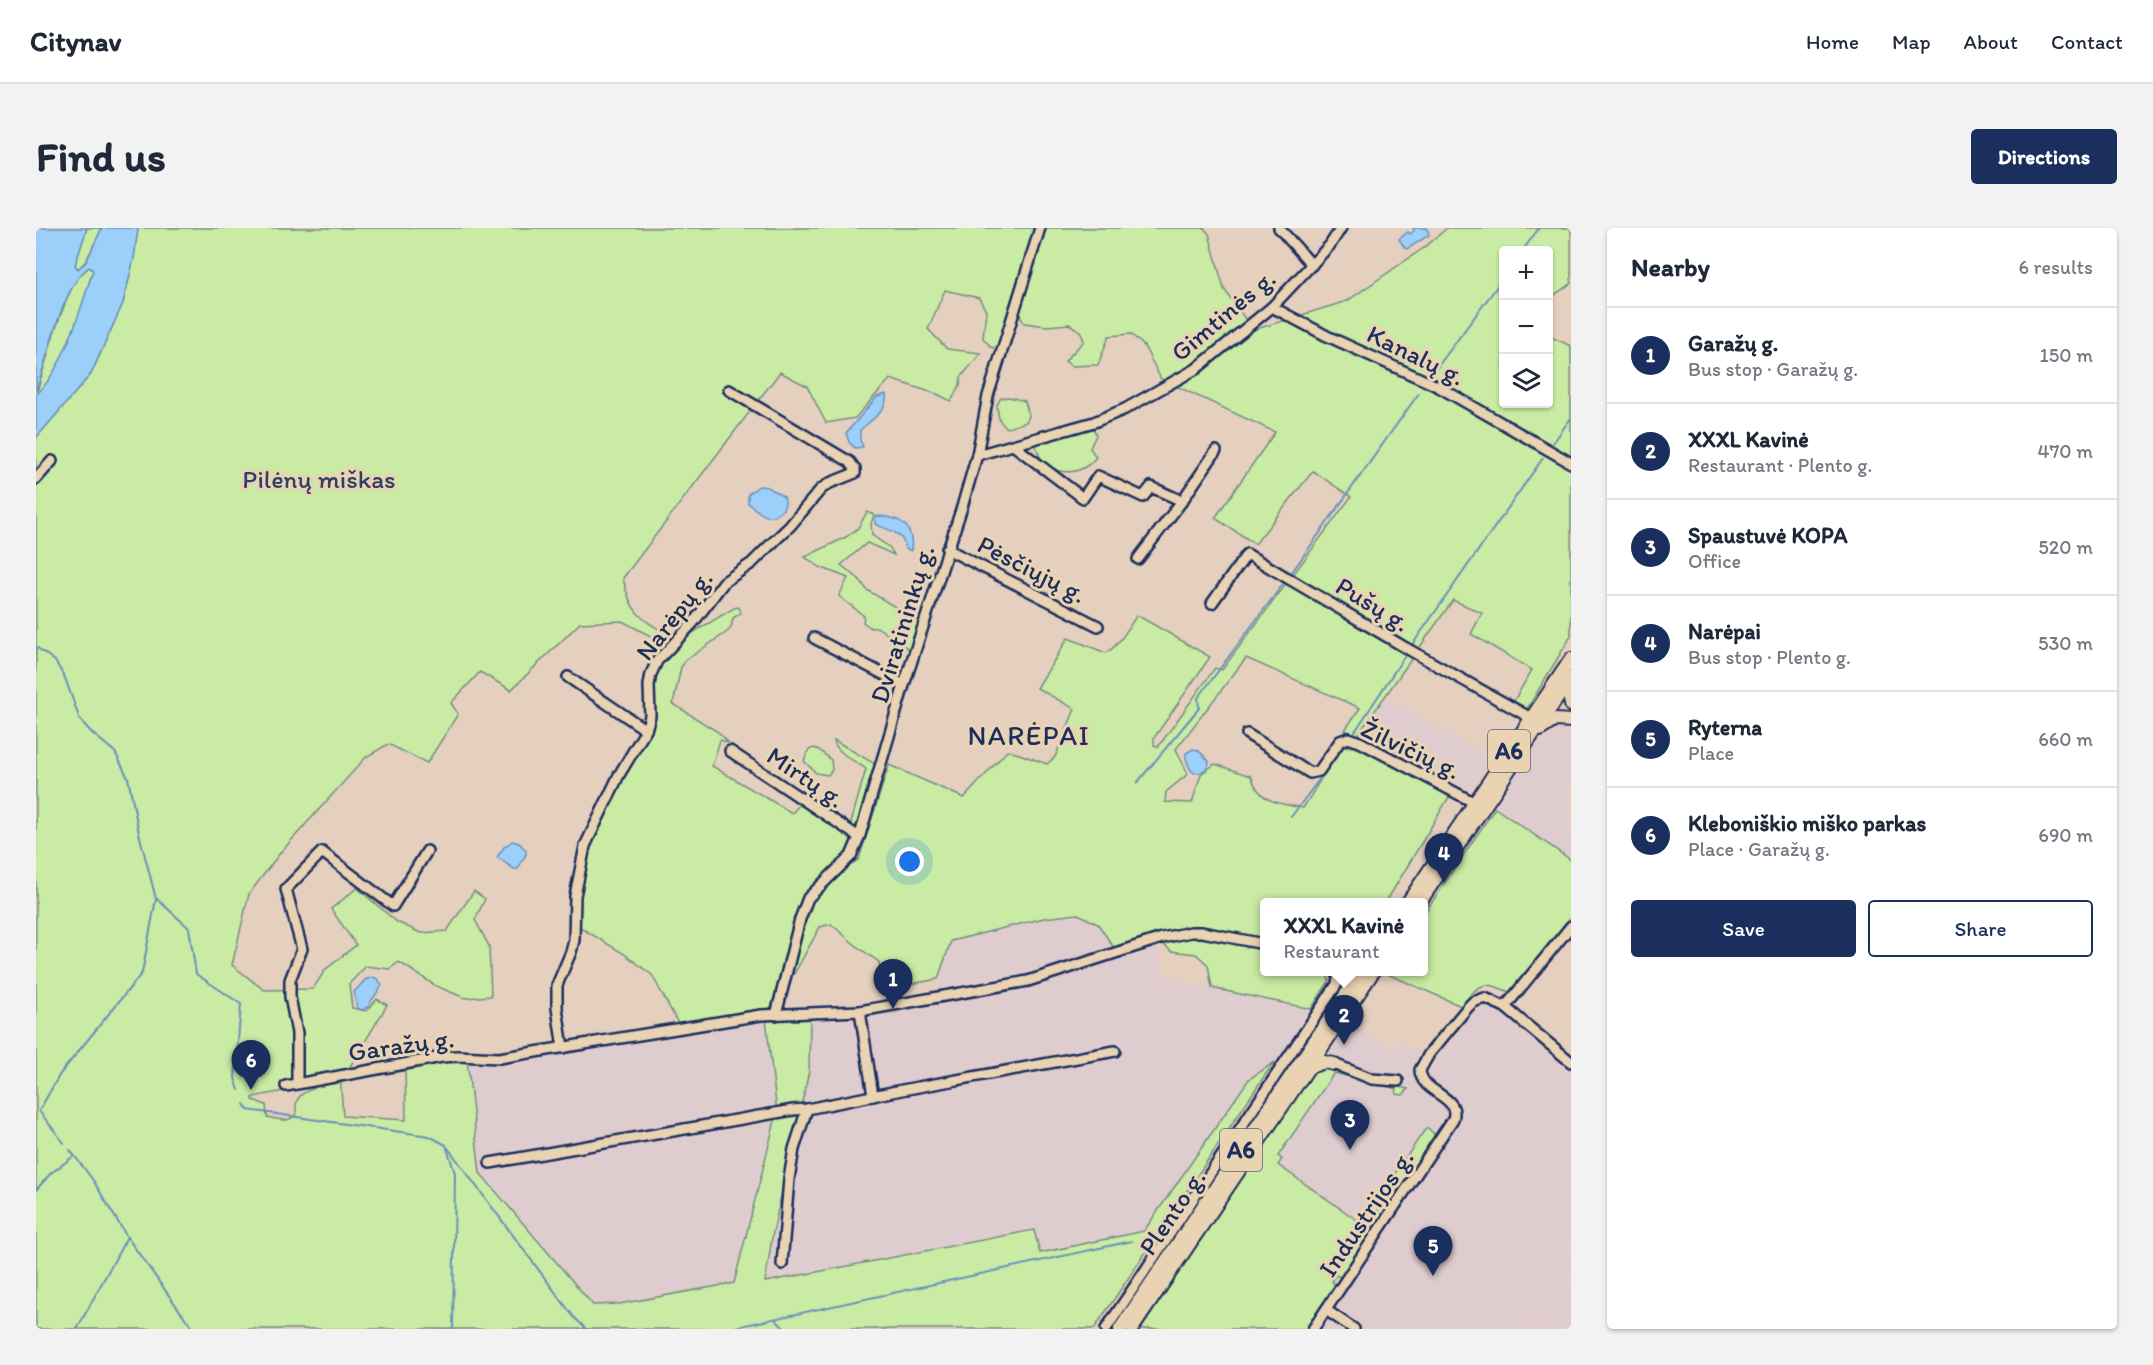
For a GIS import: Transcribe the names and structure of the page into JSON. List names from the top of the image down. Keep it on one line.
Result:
{"streets":{"highway":["A6","Plento g."],"street":["Gimtinės g.","Kanalų g.","Pėsčiųjų g.","Pušų g.","Narėpų g.","Dviratininkų g.","Žilvičių g.","Mirtų g.","Garažų g.","Industrijos g."]},"crossings":[["Gimtinės g.","Kanalų g."],["Gimtinės g.","Dviratininkų g."],["Pėsčiųjų g.","Dviratininkų g."],["Pušų g.","A6"],["Narėpų g.","Garažų g."],["Dviratininkų g.","Mirtų g."],["Dviratininkų g.","Garažų g."],["Žilvičių g.","A6"]],"districts":["NARĖPAI"],"parks":["Pilėnų miškas"],"page":{"header":"Citynav","nav":["Home","Map","About","Contact"],"buttons":["Directions",["Save","Share"]],"title":"Find us","heading":["Nearby","6 results"],"map_buttons":["+","−"],"list":[{"mark":"1","name":"Garažų g.","note":"Bus stop · Garažų g.","value":"150 m"},{"mark":"2","name":"XXXL Kavinė","note":"Restaurant · Plento g.","value":"470 m"},{"mark":"3","name":"Spaustuvė KOPA","note":"Office","value":"520 m"},{"mark":"4","name":"Narėpai","note":"Bus stop · Plento g.","value":"530 m"},{"mark":"5","name":"Ryterna","note":"Place","value":"660 m"},{"mark":"6","name":"Kleboniškio miško parkas","note":"Place · Garažų g.","value":"690 m"}],"pins":["4","1","2","6","3","5"],"popup":["XXXL Kavinė","Restaurant"]}}
